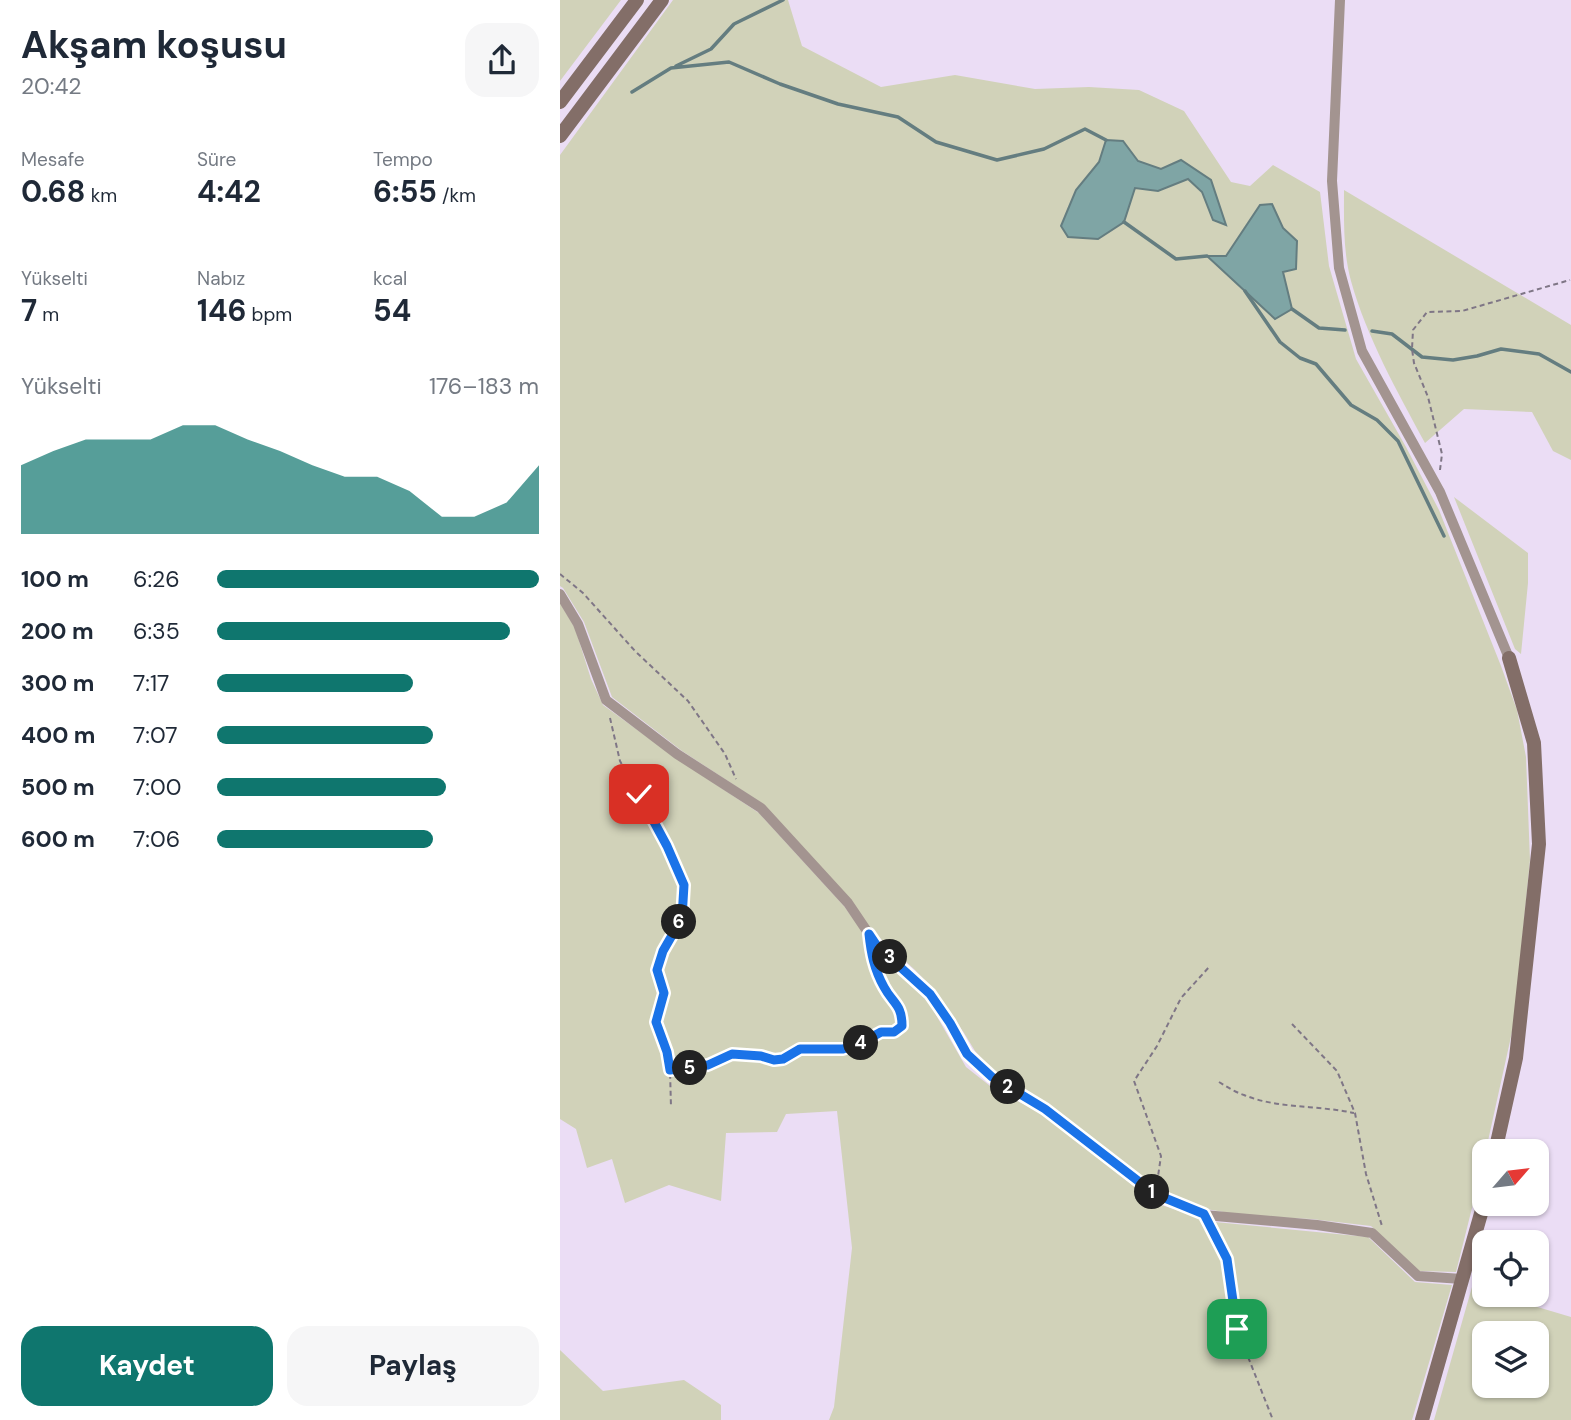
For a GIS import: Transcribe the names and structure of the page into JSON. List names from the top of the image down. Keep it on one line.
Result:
{"north":"top right","page":{"heading":["Akşam koşusu","20:42"],"stats":[["Mesafe","0.68 km"],["Süre","4:42"],["Tempo","6:55 /km"],["Yükselti","7 m"],["Nabız","146 bpm"],["kcal","54"]],"chart":["Yükselti","176–183 m"],"list":[{"name":"100 m","note":"6:26"},{"name":"200 m","note":"6:35"},{"name":"300 m","note":"7:17"},{"name":"400 m","note":"7:07"},{"name":"500 m","note":"7:00"},{"name":"600 m","note":"7:06"}],"pins":["6","3","4","5","2","1"],"buttons":["Kaydet","Paylaş"]}}
